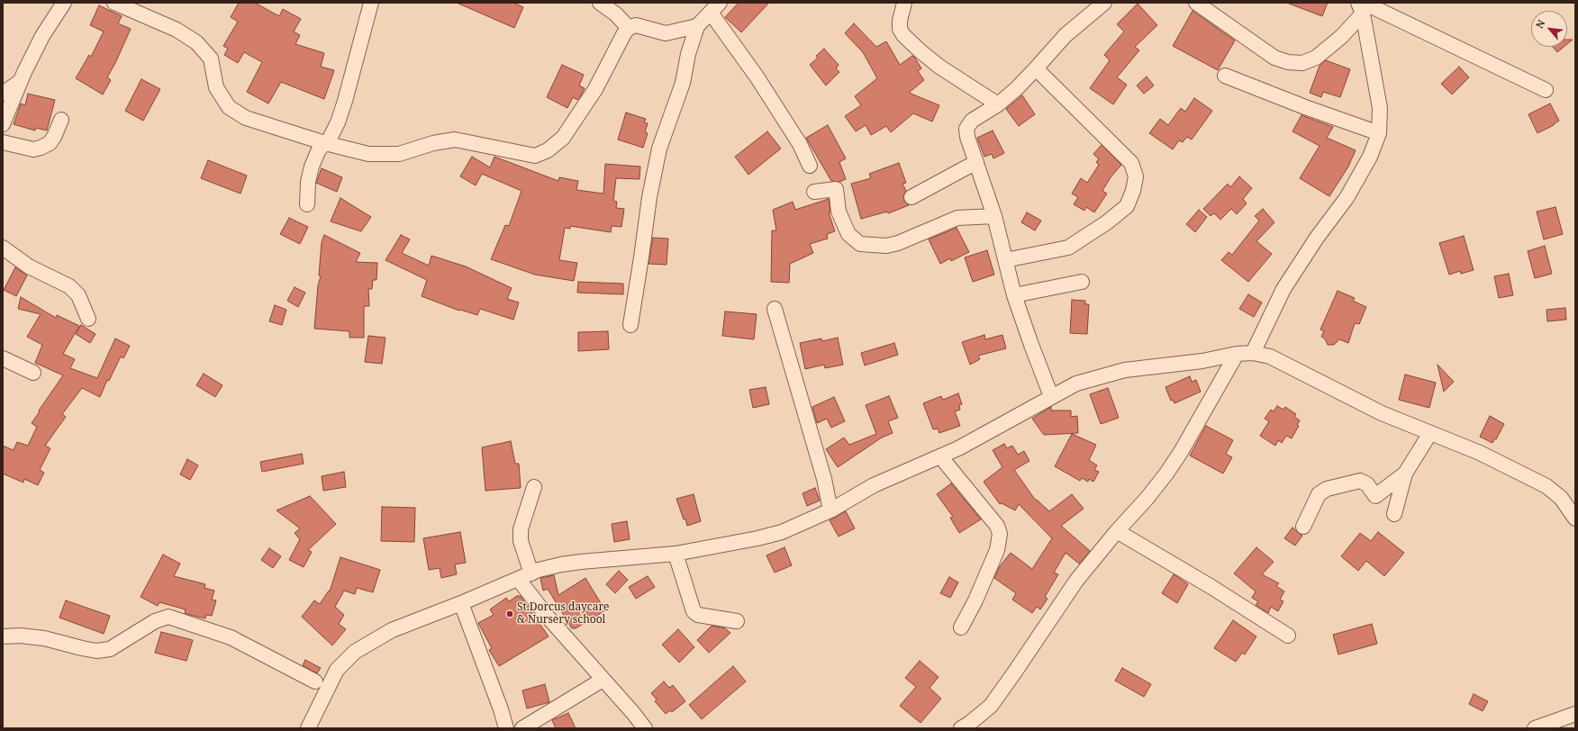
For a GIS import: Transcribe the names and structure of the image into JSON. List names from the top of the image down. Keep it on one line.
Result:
{"places":["St.Dorcus daycare & Nursery school"],"north":"top left"}
